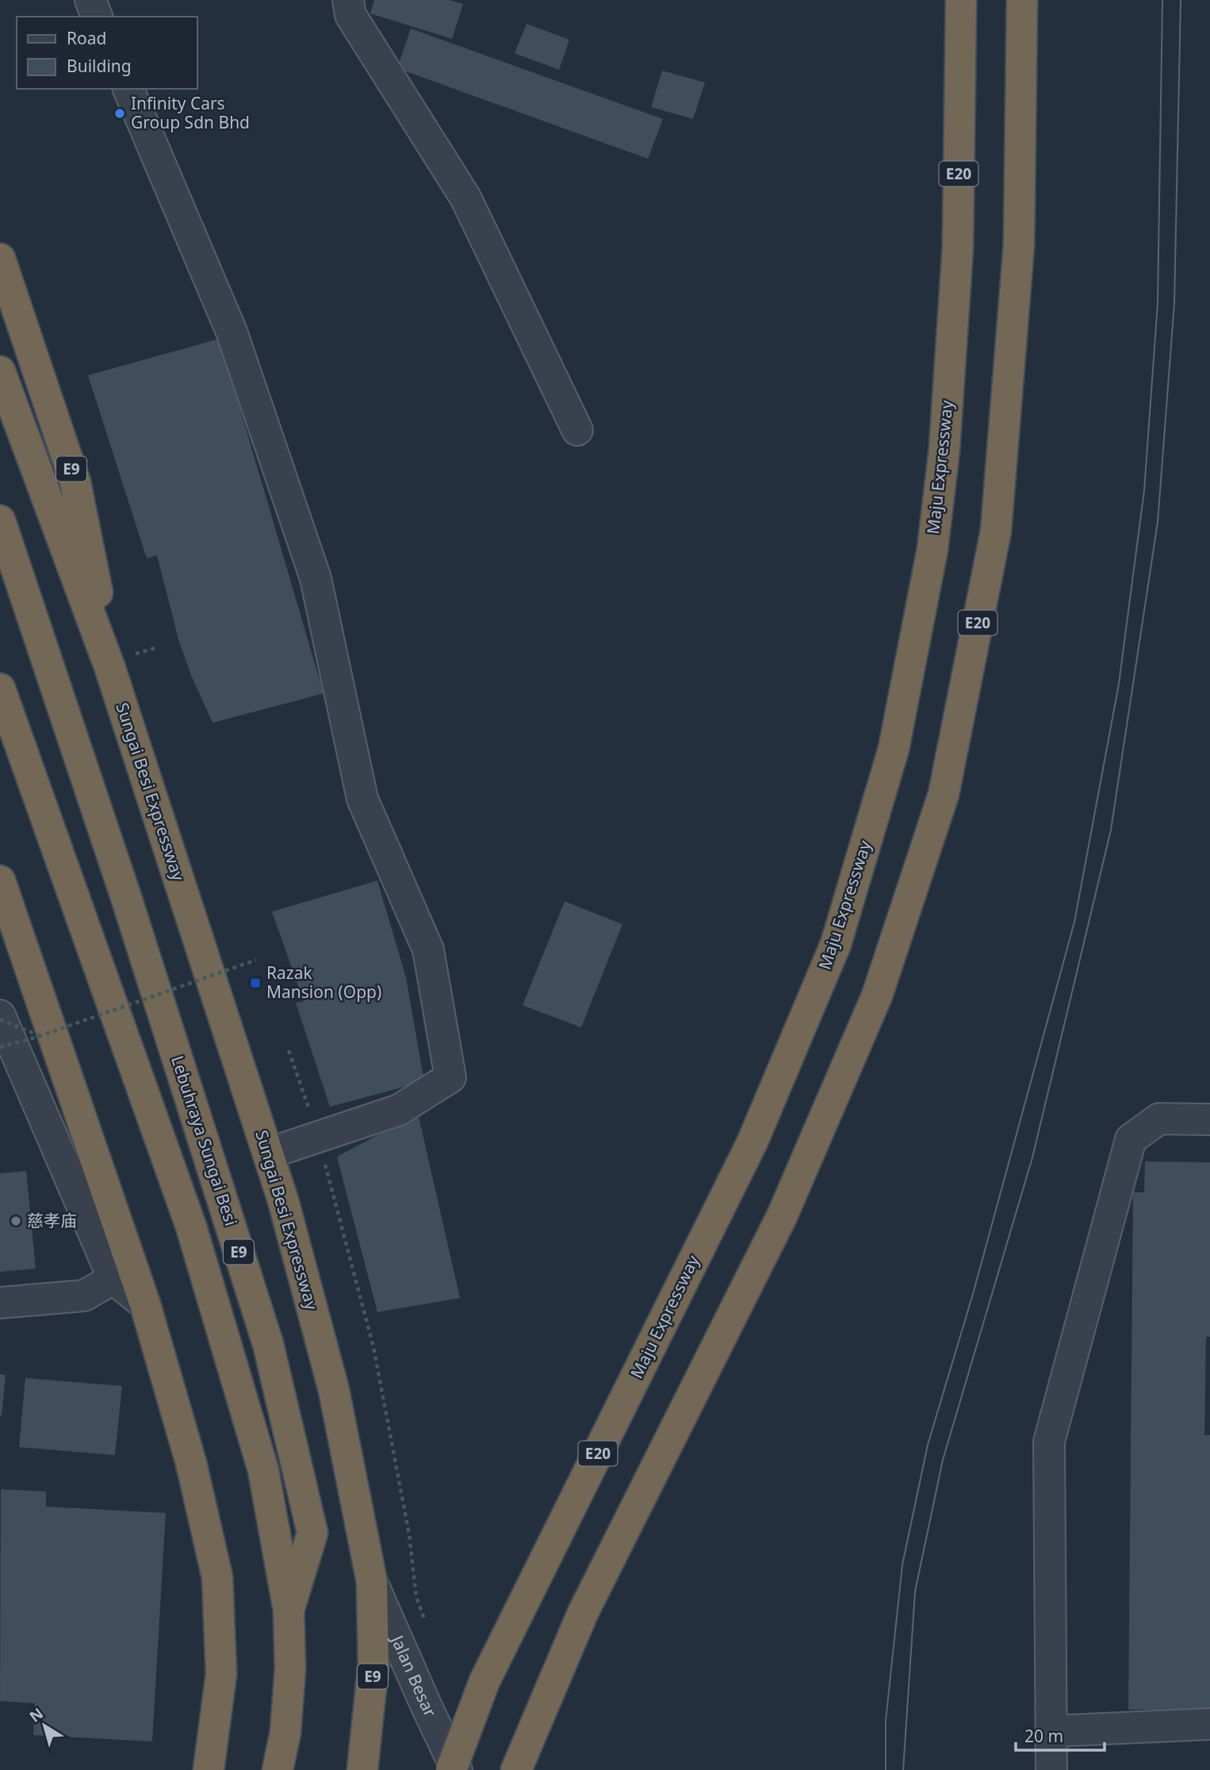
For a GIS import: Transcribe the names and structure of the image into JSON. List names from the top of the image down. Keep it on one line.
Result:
{"streets":{"highway":["E20","Maju Expressway","E9","Sungai Besi Expressway","Lebuhraya Sungai Besi"],"street":["Jalan Besar"]},"crossings":[["E9","Lebuhraya Sungai Besi"],["Sungai Besi Expressway","Jalan Besar"]],"places":{"other":["Infinity Cars Group Sdn Bhd","慈孝庙"],"transit":["Razak Mansion (Opp)"]},"legend":["Road","Building"],"scale_bar":"20 m","north":"top left"}
